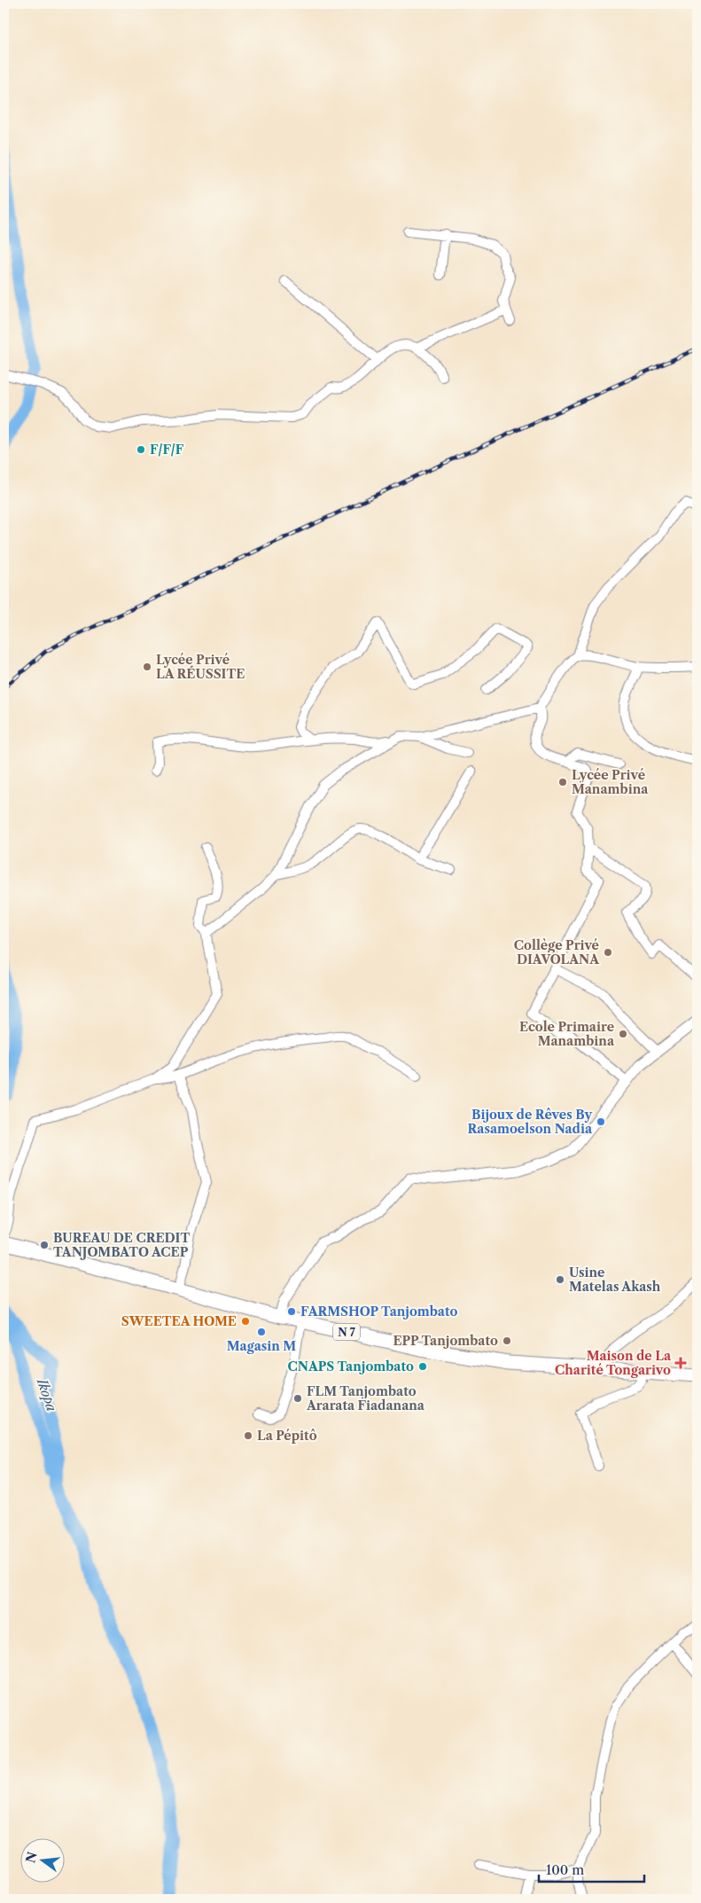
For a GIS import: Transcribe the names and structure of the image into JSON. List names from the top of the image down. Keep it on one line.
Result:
{"streets":{"main road":["N 7"]},"water":["Ikopa"],"places":{"other":["F/F/F","Lycée Privé LA RÉUSSITE","Lycée Privé Manambina","Collège Privé DIAVOLANA","Ecole Primaire Manambina","Bijoux de Rêves By Rasamoelson Nadia","BUREAU DE CREDIT TANJOMBATO ACEP","Usine Matelas Akash","FARMSHOP Tanjombato","SWEETEA HOME","Magasin M","EPP Tanjombato","CNAPS Tanjombato","FLM Tanjombato Ararata Fiadanana","La Pépitô"],"health":["Maison de La Charité Tongarivo"]},"scale_bar":"100 m","north":"left"}
